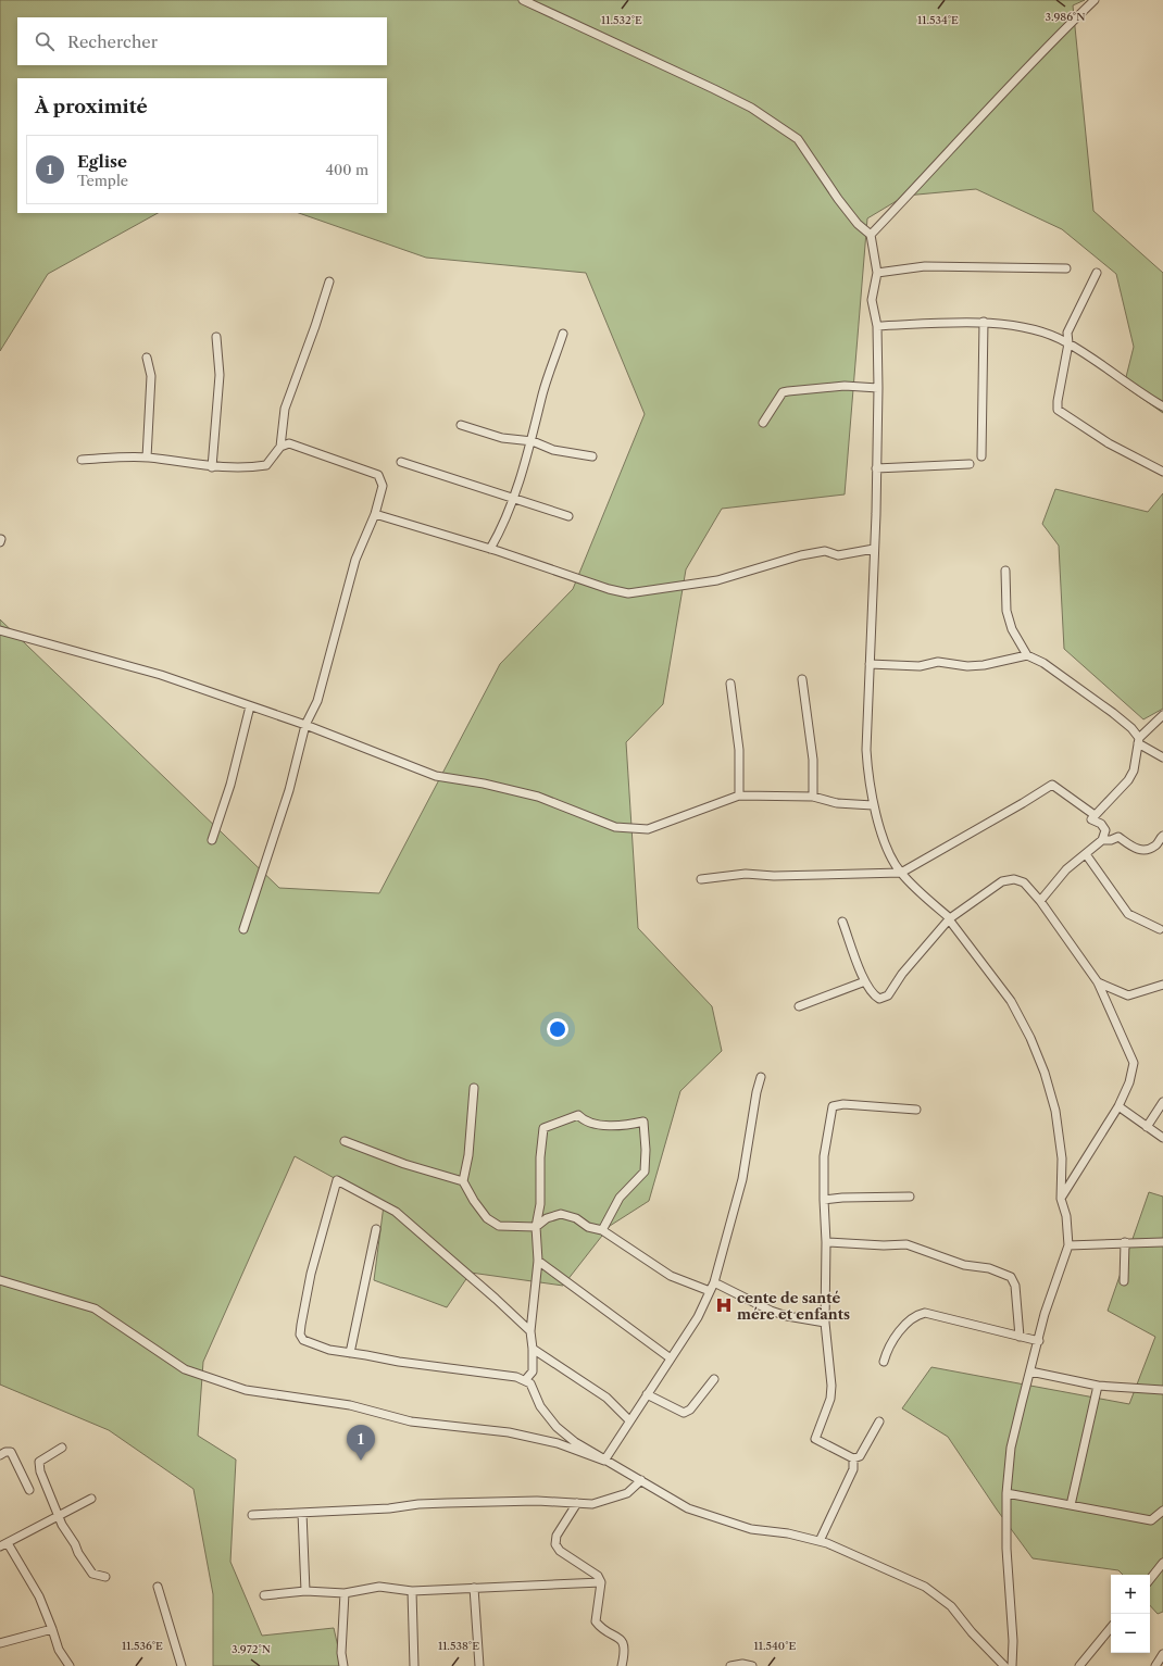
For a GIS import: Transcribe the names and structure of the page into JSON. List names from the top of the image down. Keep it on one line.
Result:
{"places":{"hospital":["cente de santé mére et enfants"]},"page":{"search":"Rechercher","heading":"À proximité","list":[{"mark":"1","name":"Eglise","note":"Temple","value":"400 m"}],"pins":"1","map_buttons":["+","−"]},"coordinates":["3.986°N","11.532°E","11.534°E","11.536°E","11.538°E","11.540°E","3.972°N"]}
